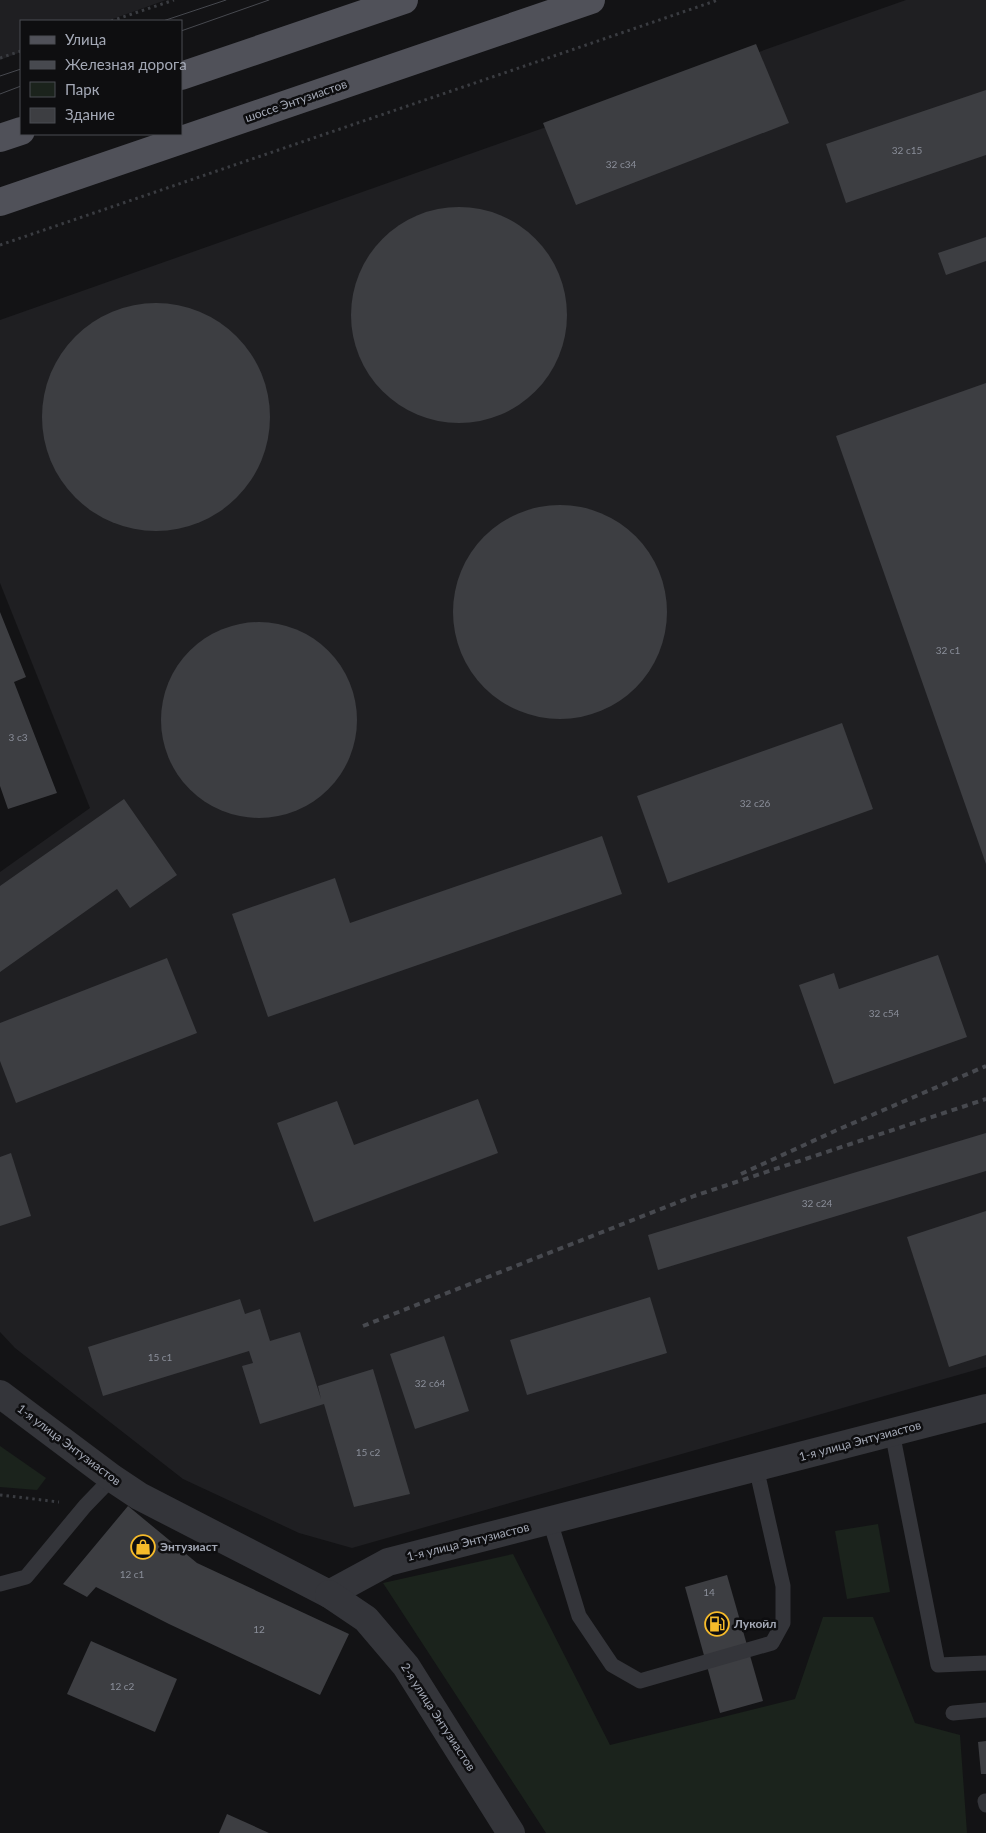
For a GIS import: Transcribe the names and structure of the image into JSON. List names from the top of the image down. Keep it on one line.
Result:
{"streets":{"main road":["шоссе Энтузиастов"],"street":["1-я улица Энтузиастов","2-я улица Энтузиастов"]},"crossings":[["1-я улица Энтузиастов","2-я улица Энтузиастов"]],"places":{"shop":["Энтузиаст"],"fuel station":["Лукойл"]},"house_numbers":["32 с15","32 с34","32 с1","3 с3","32 с26","32 с54","32 с24","15 с1","32 с64","15 с2","12 с1","14","12","12 с2"],"legend":["Улица","Железная дорога","Парк","Здание"]}
